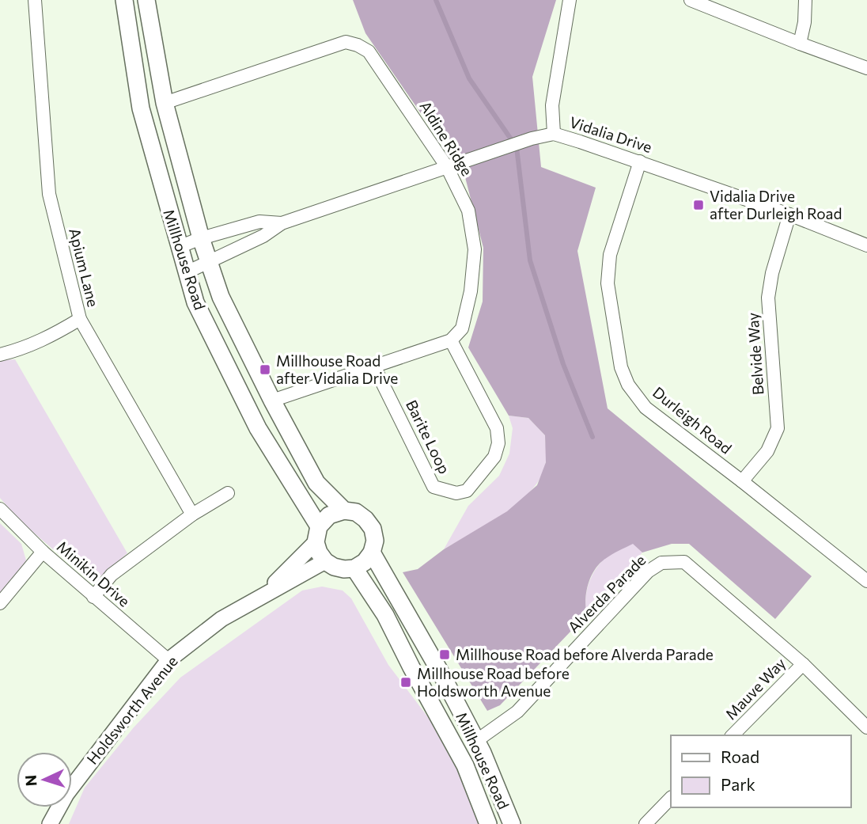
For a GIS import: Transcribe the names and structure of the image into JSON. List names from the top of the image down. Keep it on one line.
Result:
{"streets":{"main road":["Millhouse Road"],"street":["Vidalia Drive","Aldine Ridge","Apium Lane","Belvide Way","Durleigh Road","Barite Loop","Minikin Drive","Alverda Parade","Mauve Way","Holdsworth Avenue"]},"crossings":[["Vidalia Drive","Aldine Ridge"],["Vidalia Drive","Millhouse Road"],["Vidalia Drive","Belvide Way"],["Vidalia Drive","Durleigh Road"],["Aldine Ridge","Millhouse Road"],["Aldine Ridge","Barite Loop"],["Millhouse Road","Alverda Parade"],["Millhouse Road","Holdsworth Avenue"],["Belvide Way","Durleigh Road"],["Minikin Drive","Holdsworth Avenue"],["Alverda Parade","Mauve Way"]],"places":{"transit":["Vidalia Drive after Durleigh Road","Millhouse Road after Vidalia Drive","Millhouse Road before Alverda Parade","Millhouse Road before Holdsworth Avenue"]},"legend":["Road","Park"],"north":"left"}
